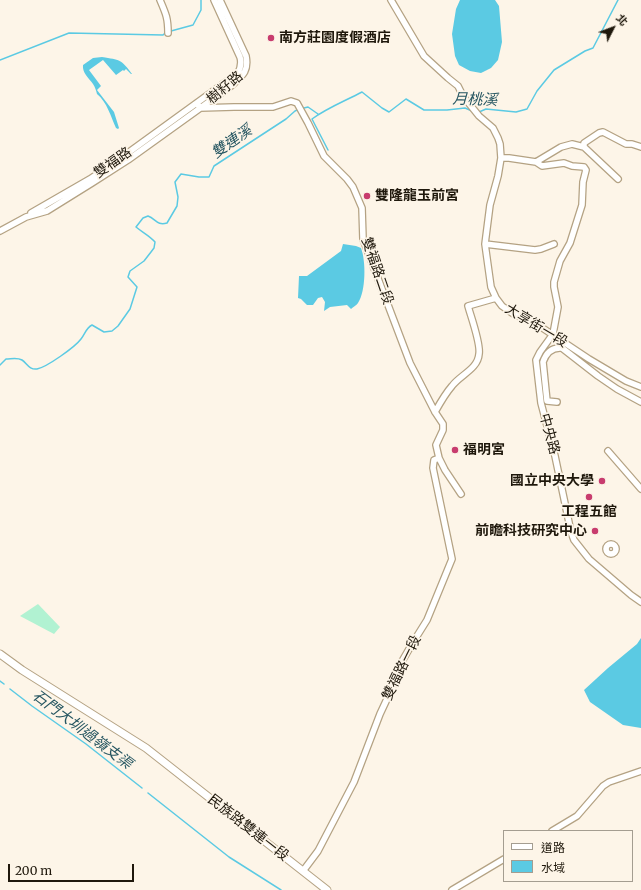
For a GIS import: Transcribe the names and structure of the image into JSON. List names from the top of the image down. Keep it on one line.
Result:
{"streets":{"main road":["民族路雙連一段"],"street":["樹籽路","雙福路二段","大享街一段","中央路","雙福路一段"]},"crossings":[["樹籽路","雙福路二段"],["雙福路二段","雙福路一段"],["大享街一段","中央路"],["雙福路一段","民族路雙連一段"]],"water":["月桃溪","雙連溪","石門大圳過嶺支渠"],"places":["南方莊園度假酒店","雙隆龍玉前宮","福明宮","國立中央大學","工程五館","前瞻科技研究中心"],"legend":["道路","水域"],"scale_bar":"200 m","north":"top right"}
